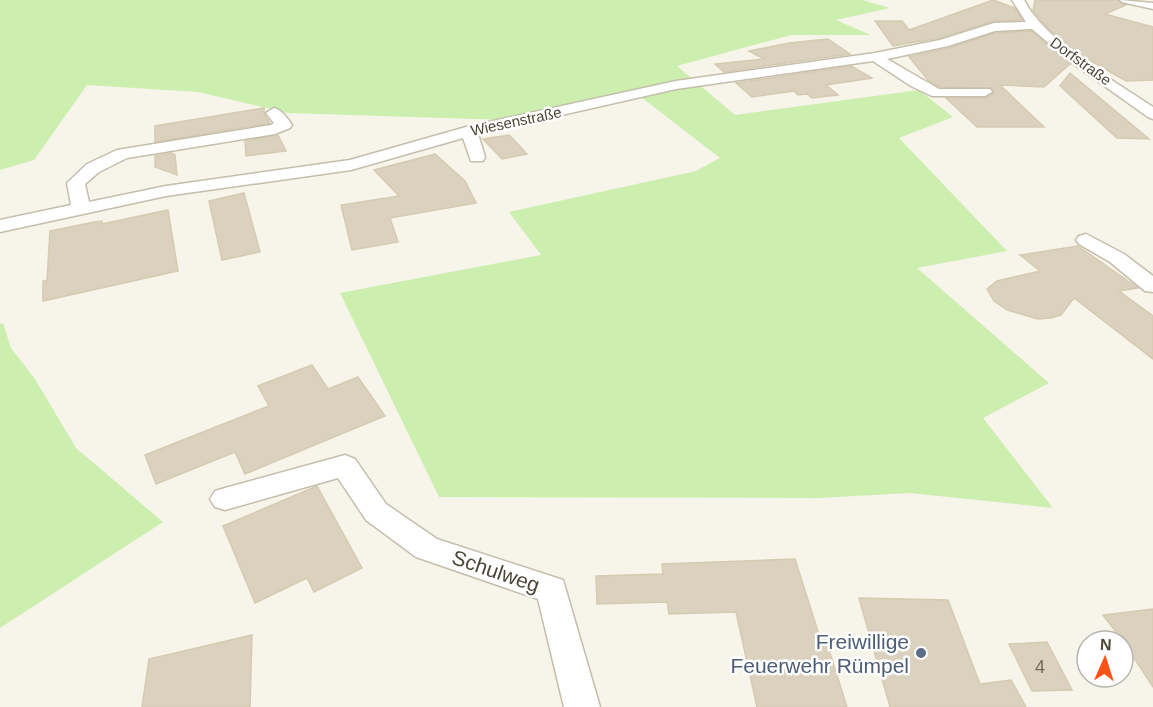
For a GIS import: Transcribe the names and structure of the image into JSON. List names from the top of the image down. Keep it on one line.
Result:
{"streets":{"street":["Dorfstraße","Wiesenstraße","Schulweg"]},"crossings":[["Dorfstraße","Wiesenstraße"]],"places":["Freiwillige Feuerwehr Rümpel"],"house_numbers":["4"],"north":"top"}
